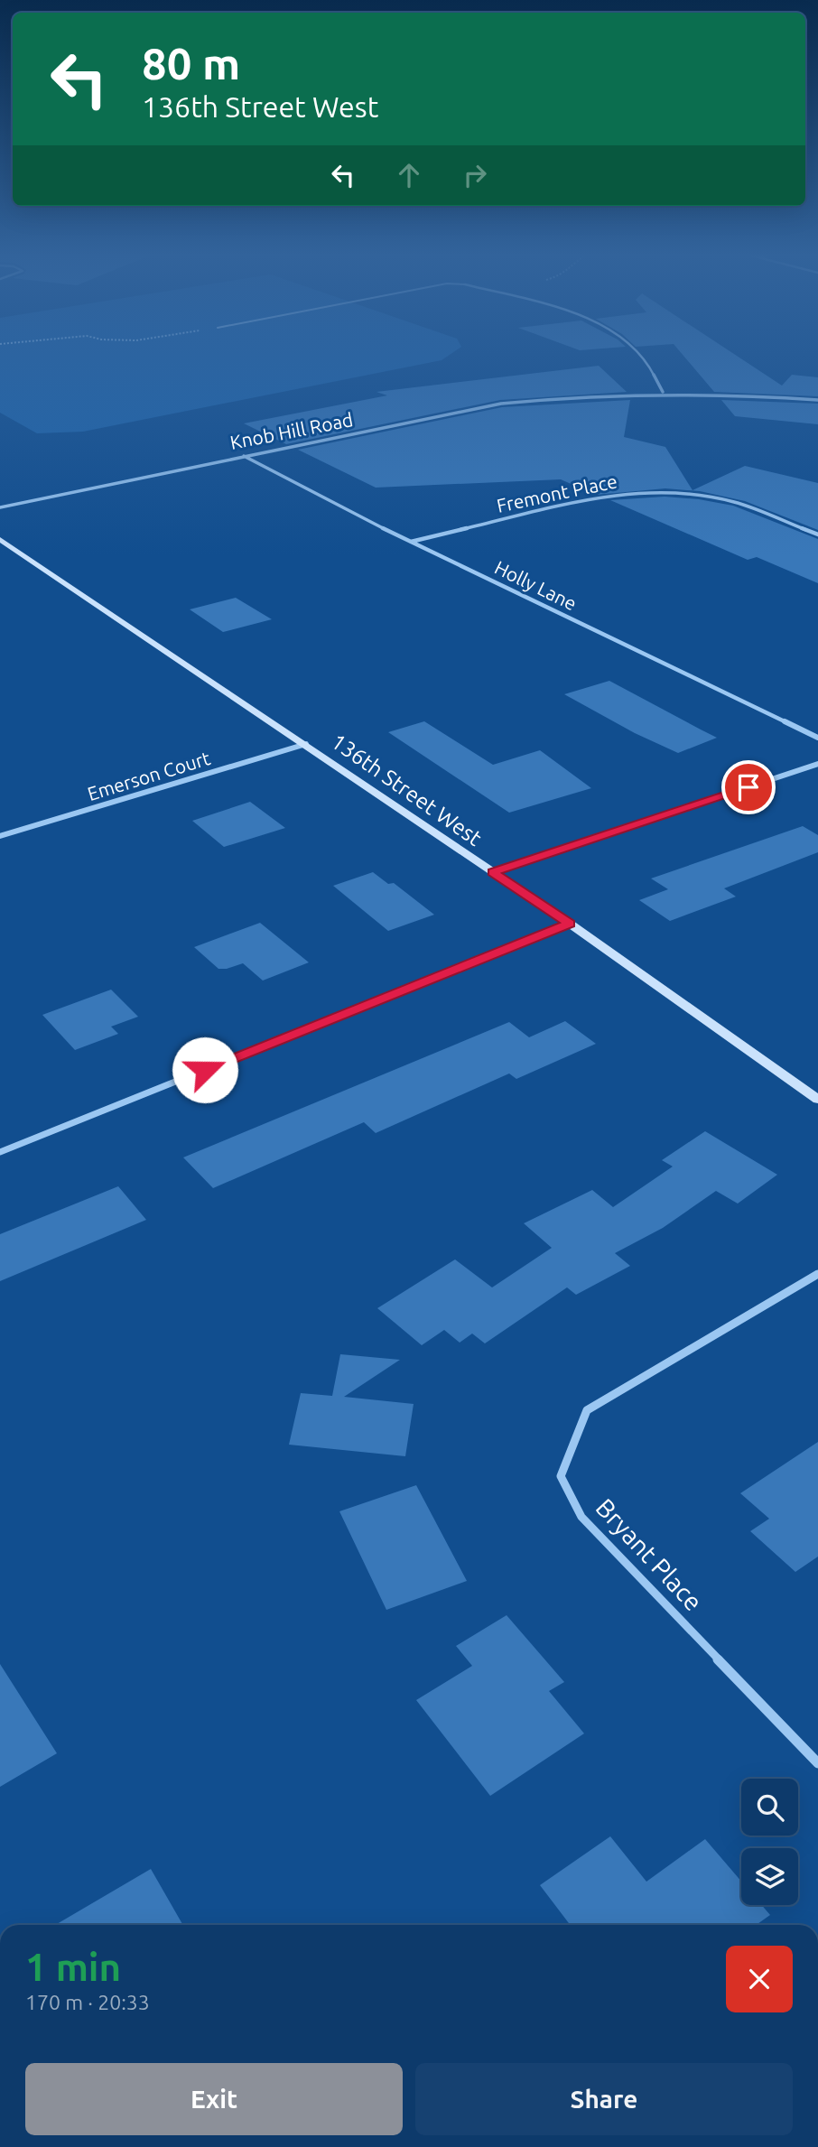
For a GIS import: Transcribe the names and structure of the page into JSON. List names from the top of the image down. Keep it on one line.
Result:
{"streets":{"street":["Knob Hill Road","Fremont Place","Holly Lane","Emerson Court","136th Street West","Bryant Place"]},"crossings":[["Knob Hill Road","Holly Lane"],["Fremont Place","Holly Lane"],["Emerson Court","136th Street West"]],"page":{"turn":["80 m","136th Street West"],"heading":["1 min","170 m · 20:33"],"buttons":["Exit","Share"]}}
